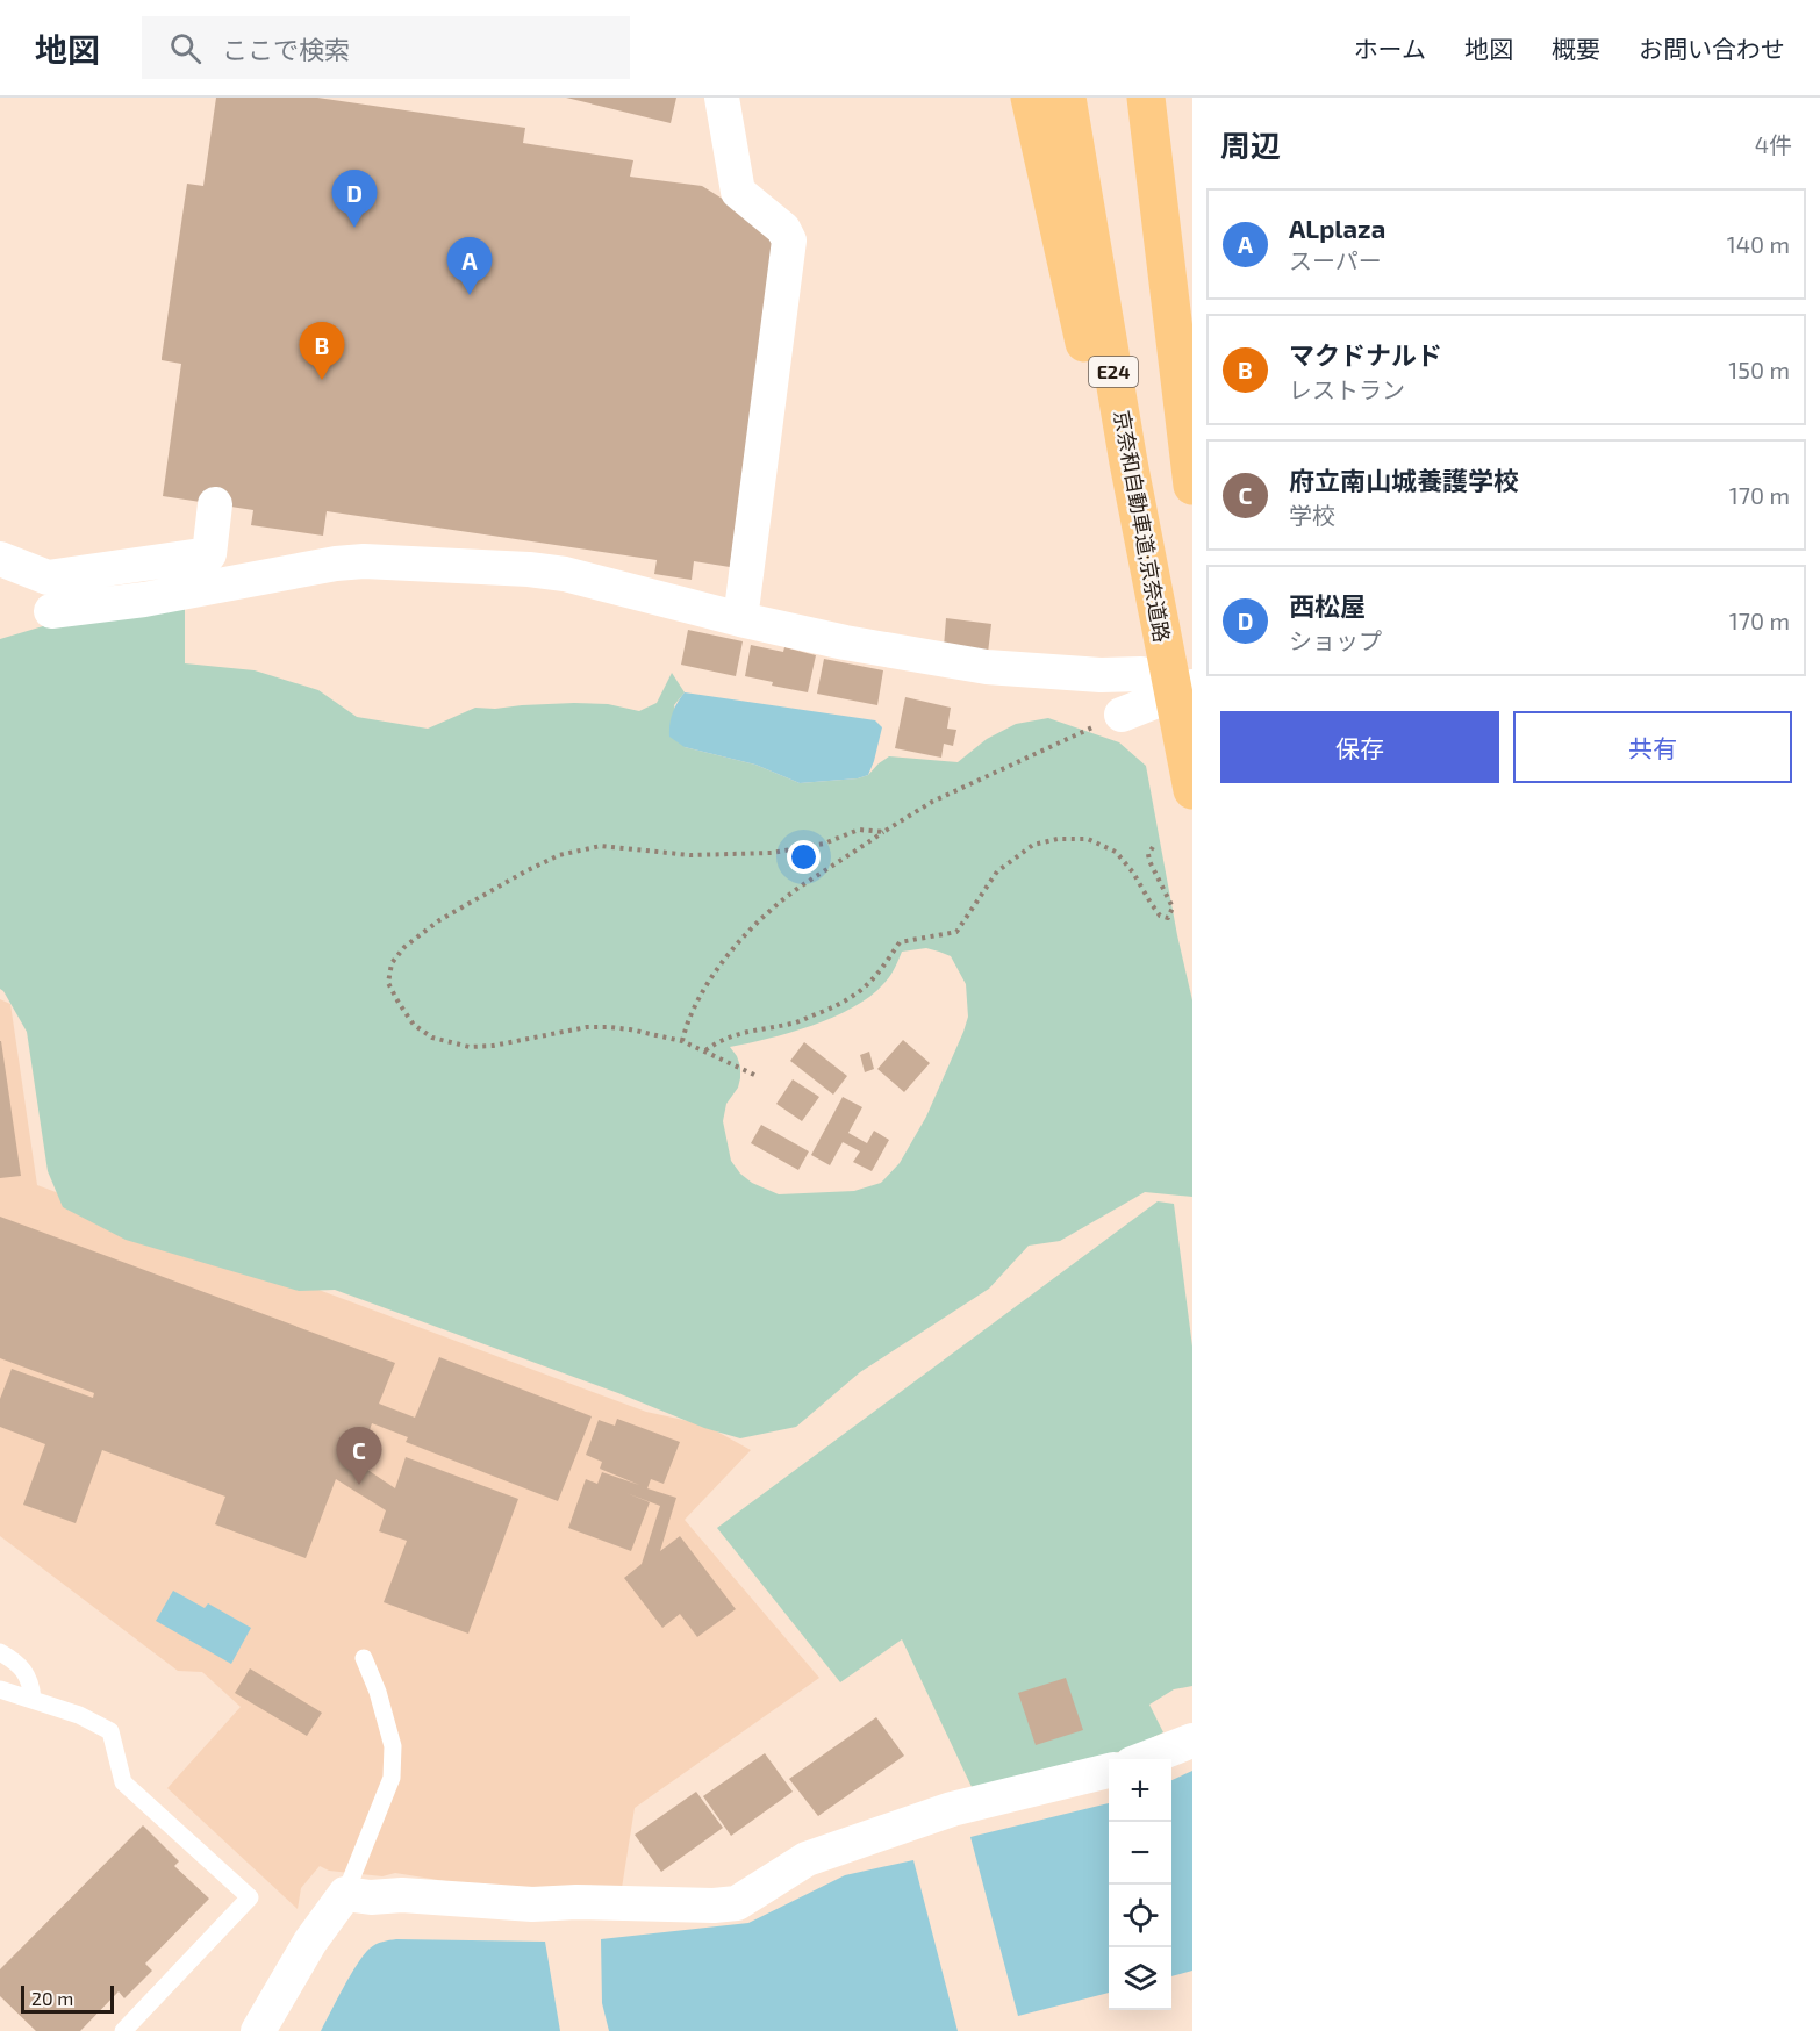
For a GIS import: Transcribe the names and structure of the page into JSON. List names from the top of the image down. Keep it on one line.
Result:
{"streets":{"highway":["E24","京奈和自動車道;京奈道路"]},"scale_bar":"20 m","page":{"header":"地図","search":"ここで検索","nav":["ホーム","地図","概要","お問い合わせ"],"heading":["周辺","4件"],"pins":["D","A","B","C"],"list":[{"mark":"A","name":"ALplaza","note":"スーパー","value":"140 m"},{"mark":"B","name":"マクドナルド","note":"レストラン","value":"150 m"},{"mark":"C","name":"府立南山城養護学校","note":"学校","value":"170 m"},{"mark":"D","name":"西松屋","note":"ショップ","value":"170 m"}],"buttons":["保存","共有"],"map_buttons":["+","−"],"scale":"20 m"}}
